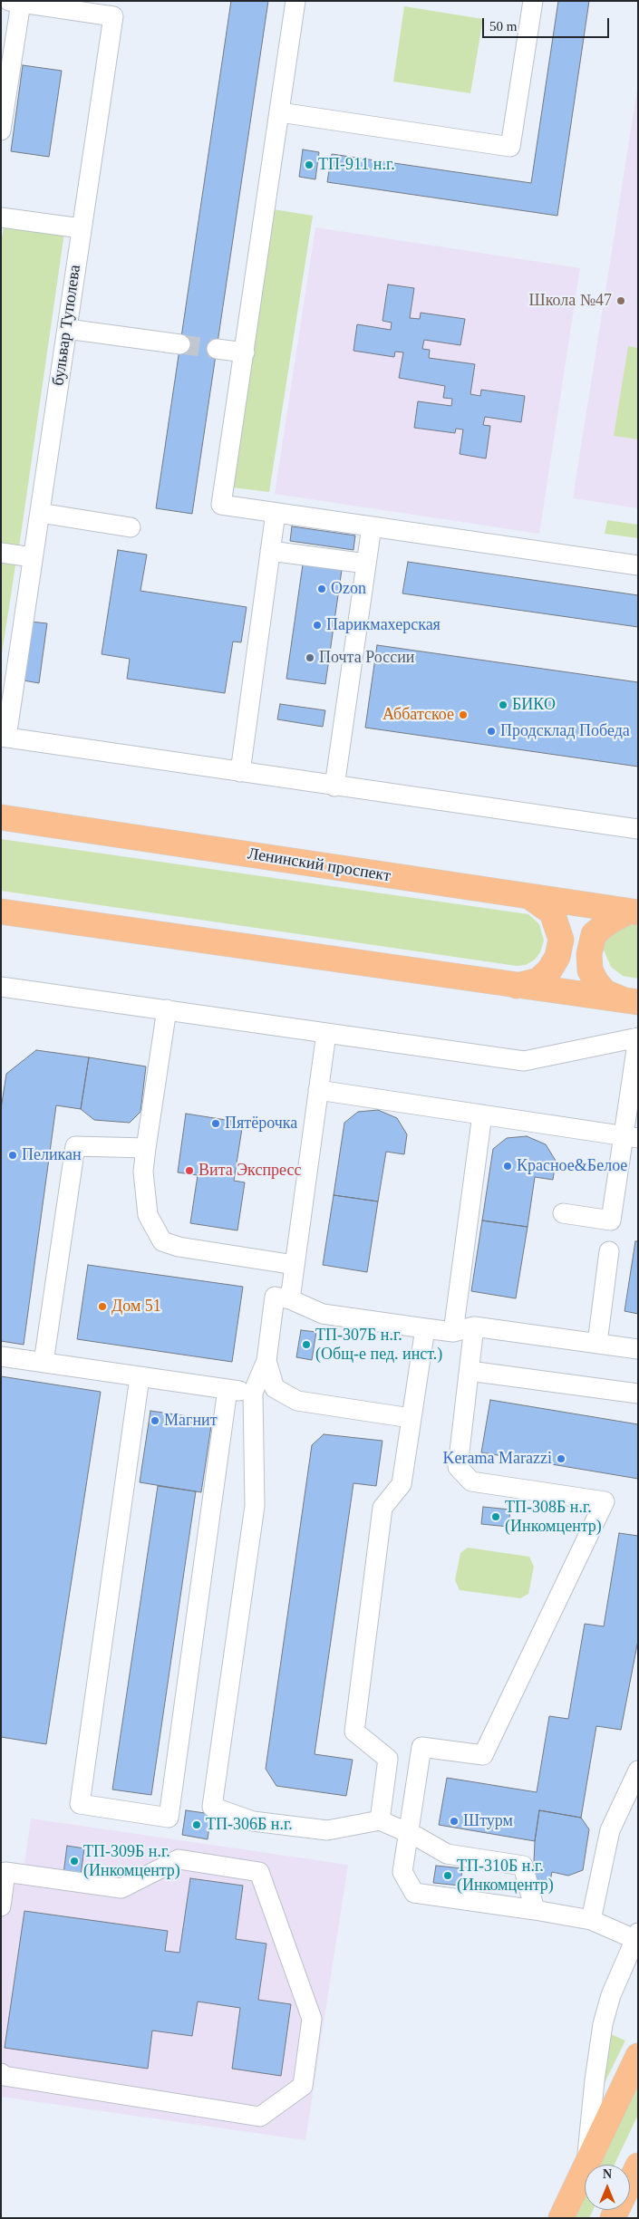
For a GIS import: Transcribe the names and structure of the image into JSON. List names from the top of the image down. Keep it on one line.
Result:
{"streets":{"main road":["Ленинский проспект"],"street":["бульвар Туполева"]},"places":["ТП-911 н.г.","Школа №47","Ozon","Парикмахерская","Почта России","БИКО","Аббатское","Продсклад Победа","Пятёрочка","Пеликан","Красное&Белое","Вита Экспресс","Дом 51","ТП-307Б н.г. (Общ-е пед. инст.)","Магнит","Kerama Marazzi","ТП-308Б н.г. (Инкомцентр)","Штурм","ТП-306Б н.г.","ТП-309Б н.г. (Инкомцентр)","ТП-310Б н.г. (Инкомцентр)"],"scale_bar":"50 m","north":"top"}
